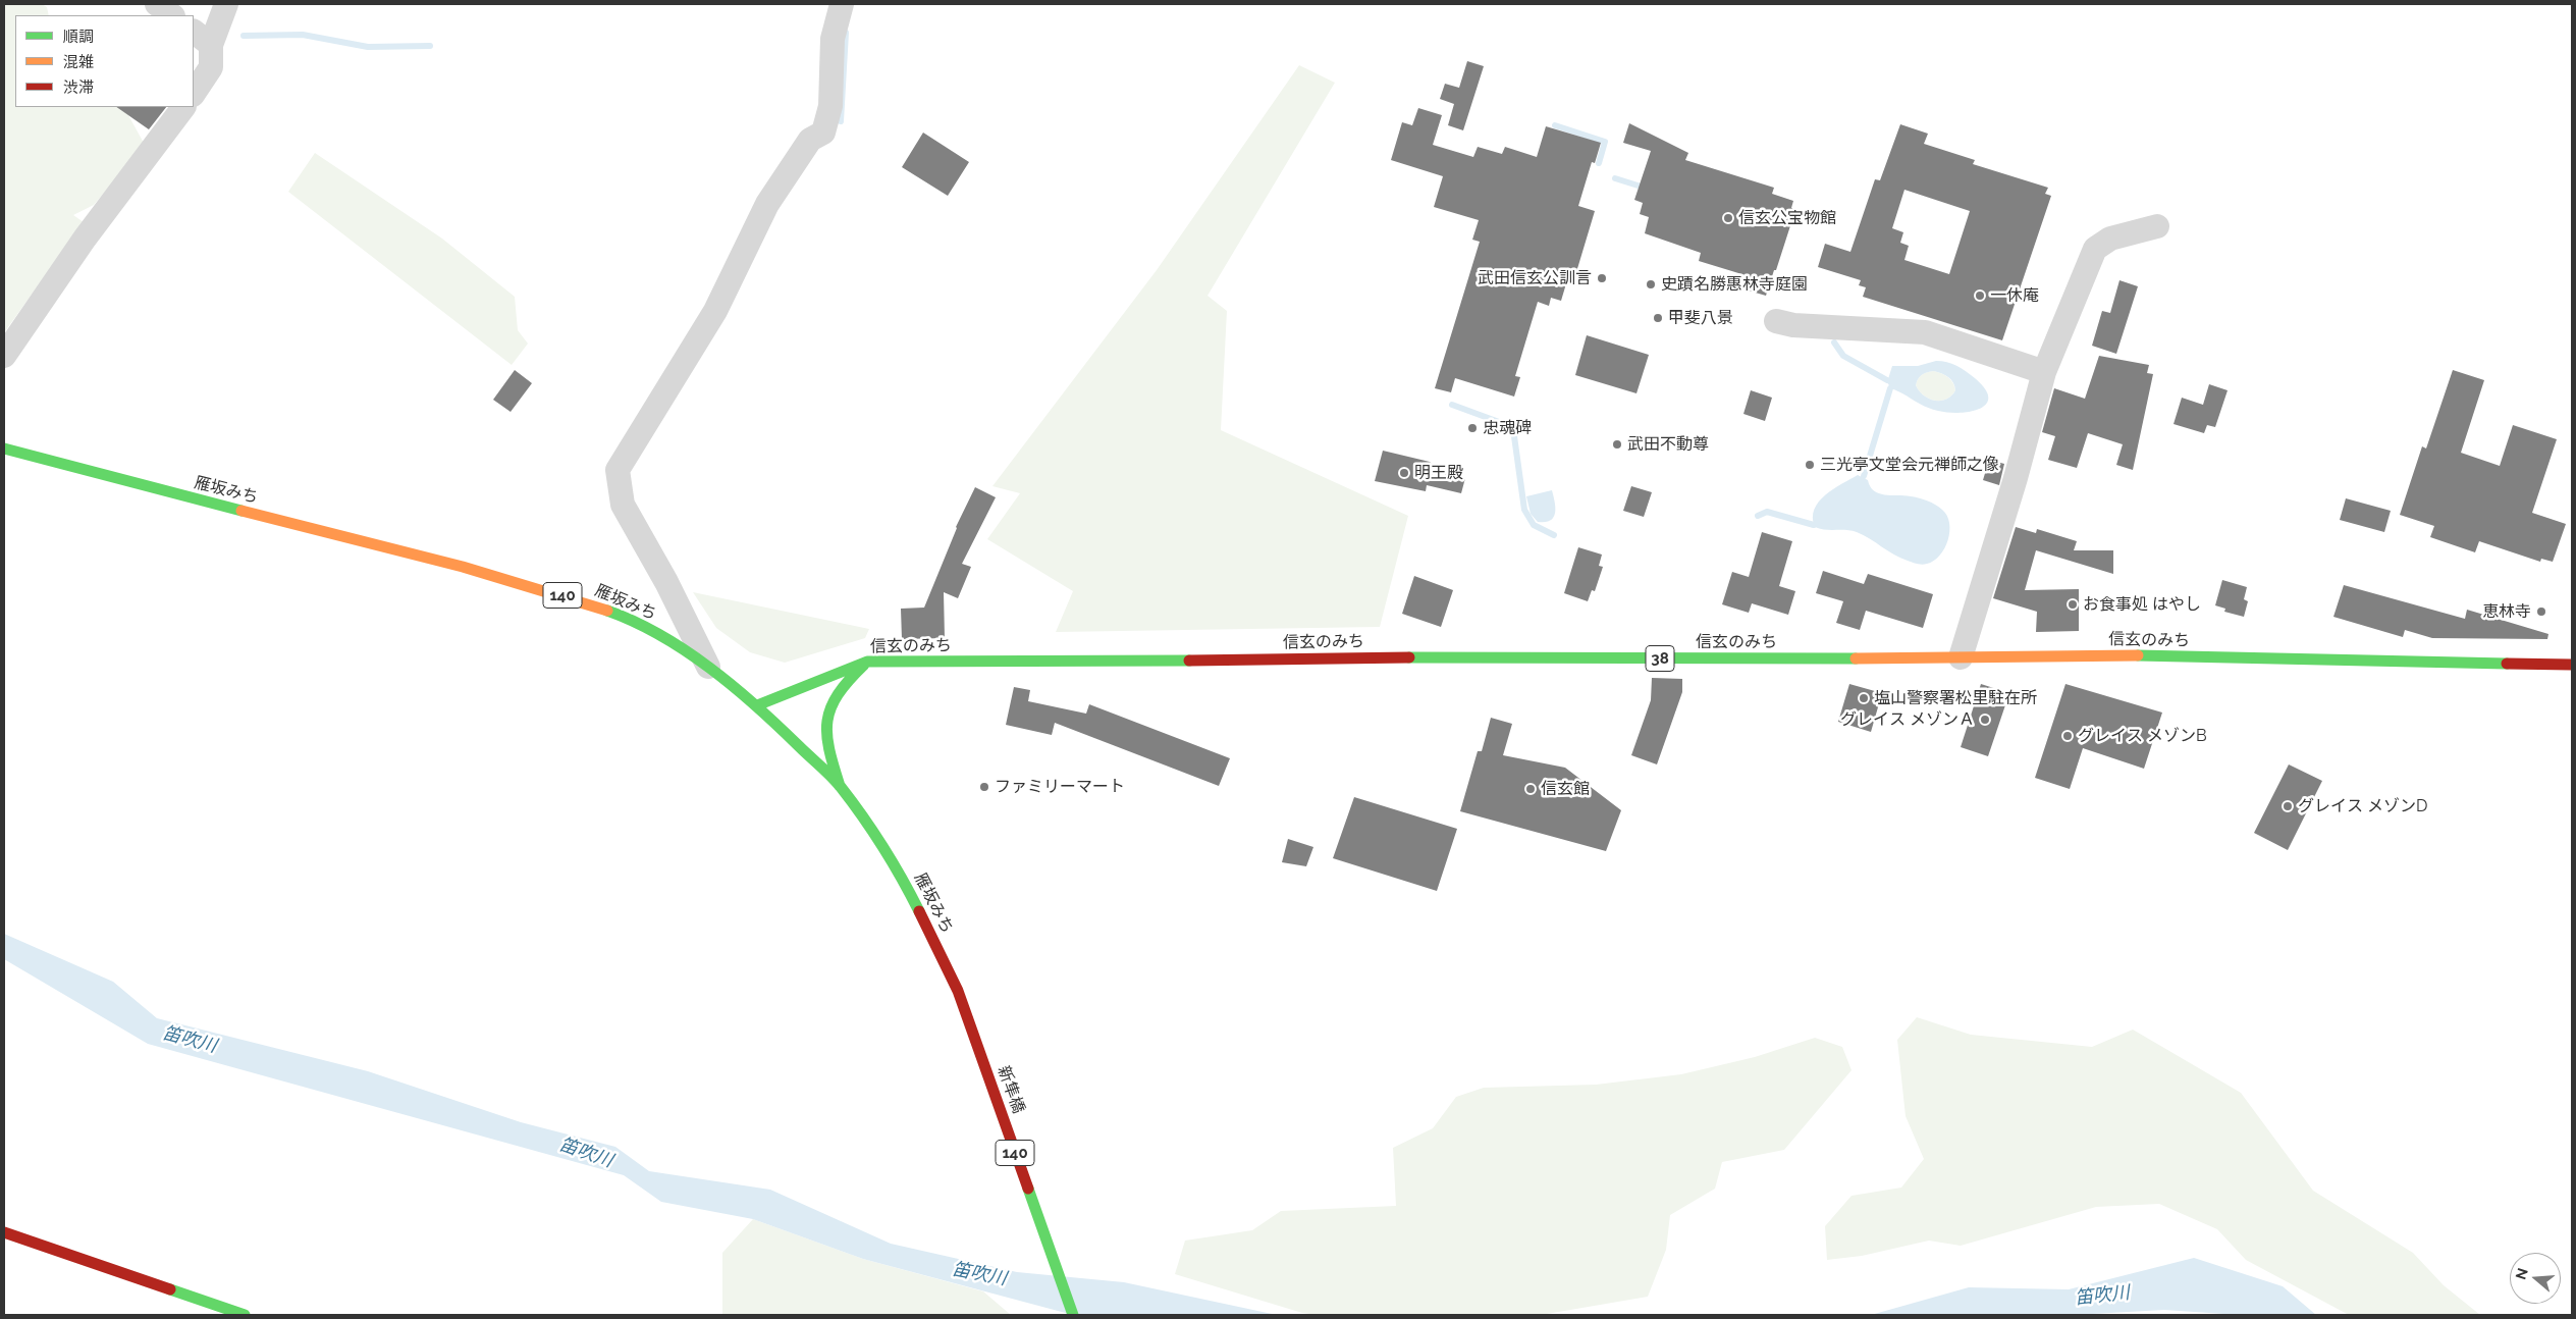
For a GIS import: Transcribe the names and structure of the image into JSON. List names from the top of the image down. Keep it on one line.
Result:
{"streets":{"main road":["雁坂みち","140","信玄のみち","38","新隼橋"]},"crossings":[["雁坂みち","信玄のみち"],["雁坂みち","新隼橋"]],"water":["笛吹川"],"places":["信玄公宝物館","武田信玄公訓言","史蹟名勝惠林寺庭園","一休庵","甲斐八景","忠魂碑","武田不動尊","三光亭文堂会元禅師之像","明王殿","お食事処 はやし","恵林寺","塩山警察署松里駐在所","グレイス メゾンＡ","グレイス メゾンB","ファミリーマート","信玄館","グレイス メゾンD"],"legend":["順調","混雑","渋滞"],"north":"left"}
